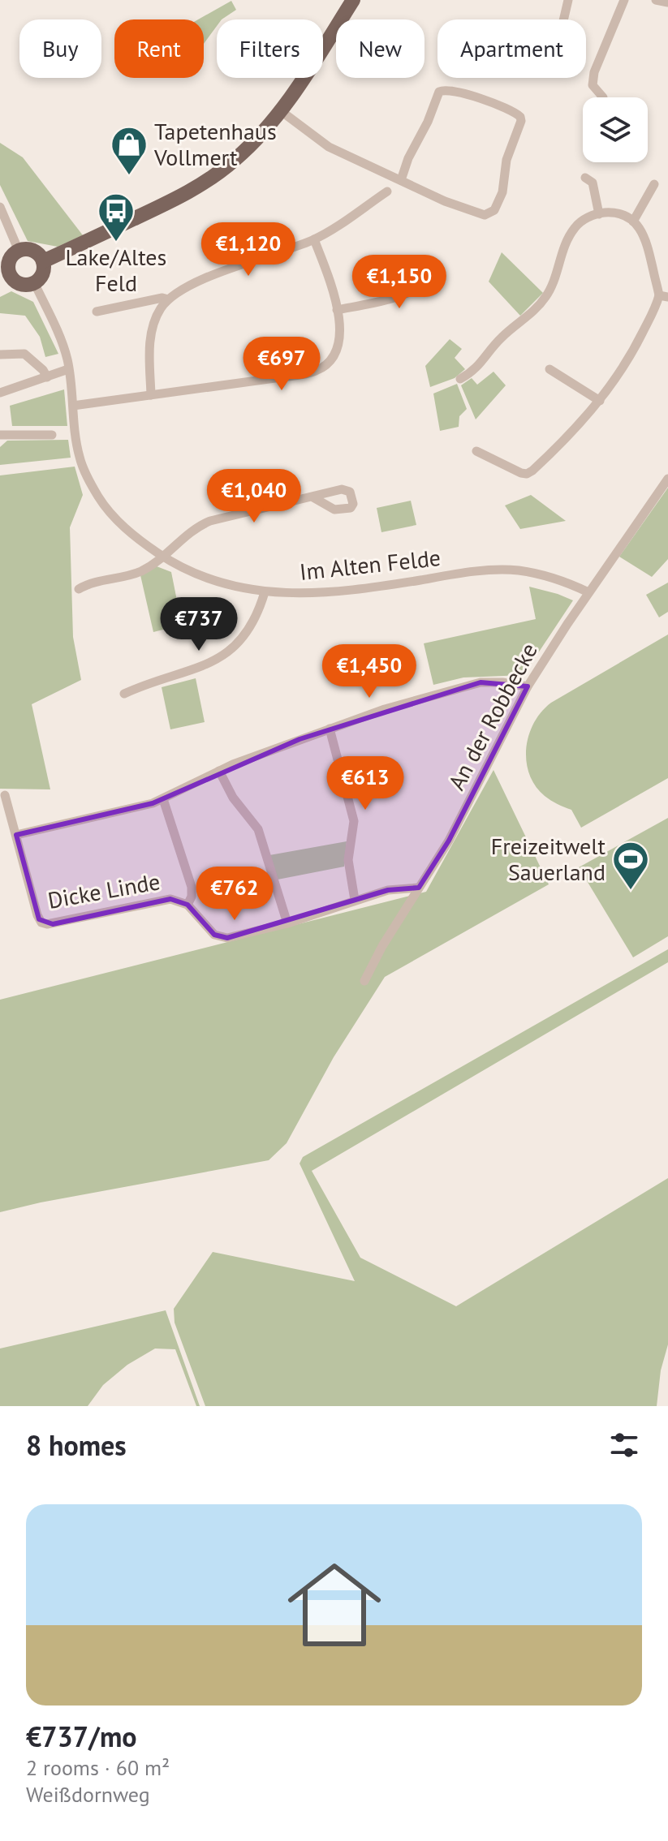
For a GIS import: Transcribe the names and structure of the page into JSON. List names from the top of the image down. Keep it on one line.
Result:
{"streets":{"street":["Im Alten Felde","An der Robbecke","Dicke Linde"]},"crossings":[["Im Alten Felde","An der Robbecke"]],"places":{"shop":["Tapetenhaus Vollmert"],"bus stop":["Lake/Altes Feld"],"sports":["Freizeitwelt Sauerland"]},"page":{"chip":["Buy","Rent","Filters","New","Apartment"],"price":["€1,120","€1,150","€697","€1,040","€737","€1,450","€613","€762"],"heading":"8 homes","list":[{"name":"€737/mo","note":"2 rooms · 60 m² · Weißdornweg"}]}}
